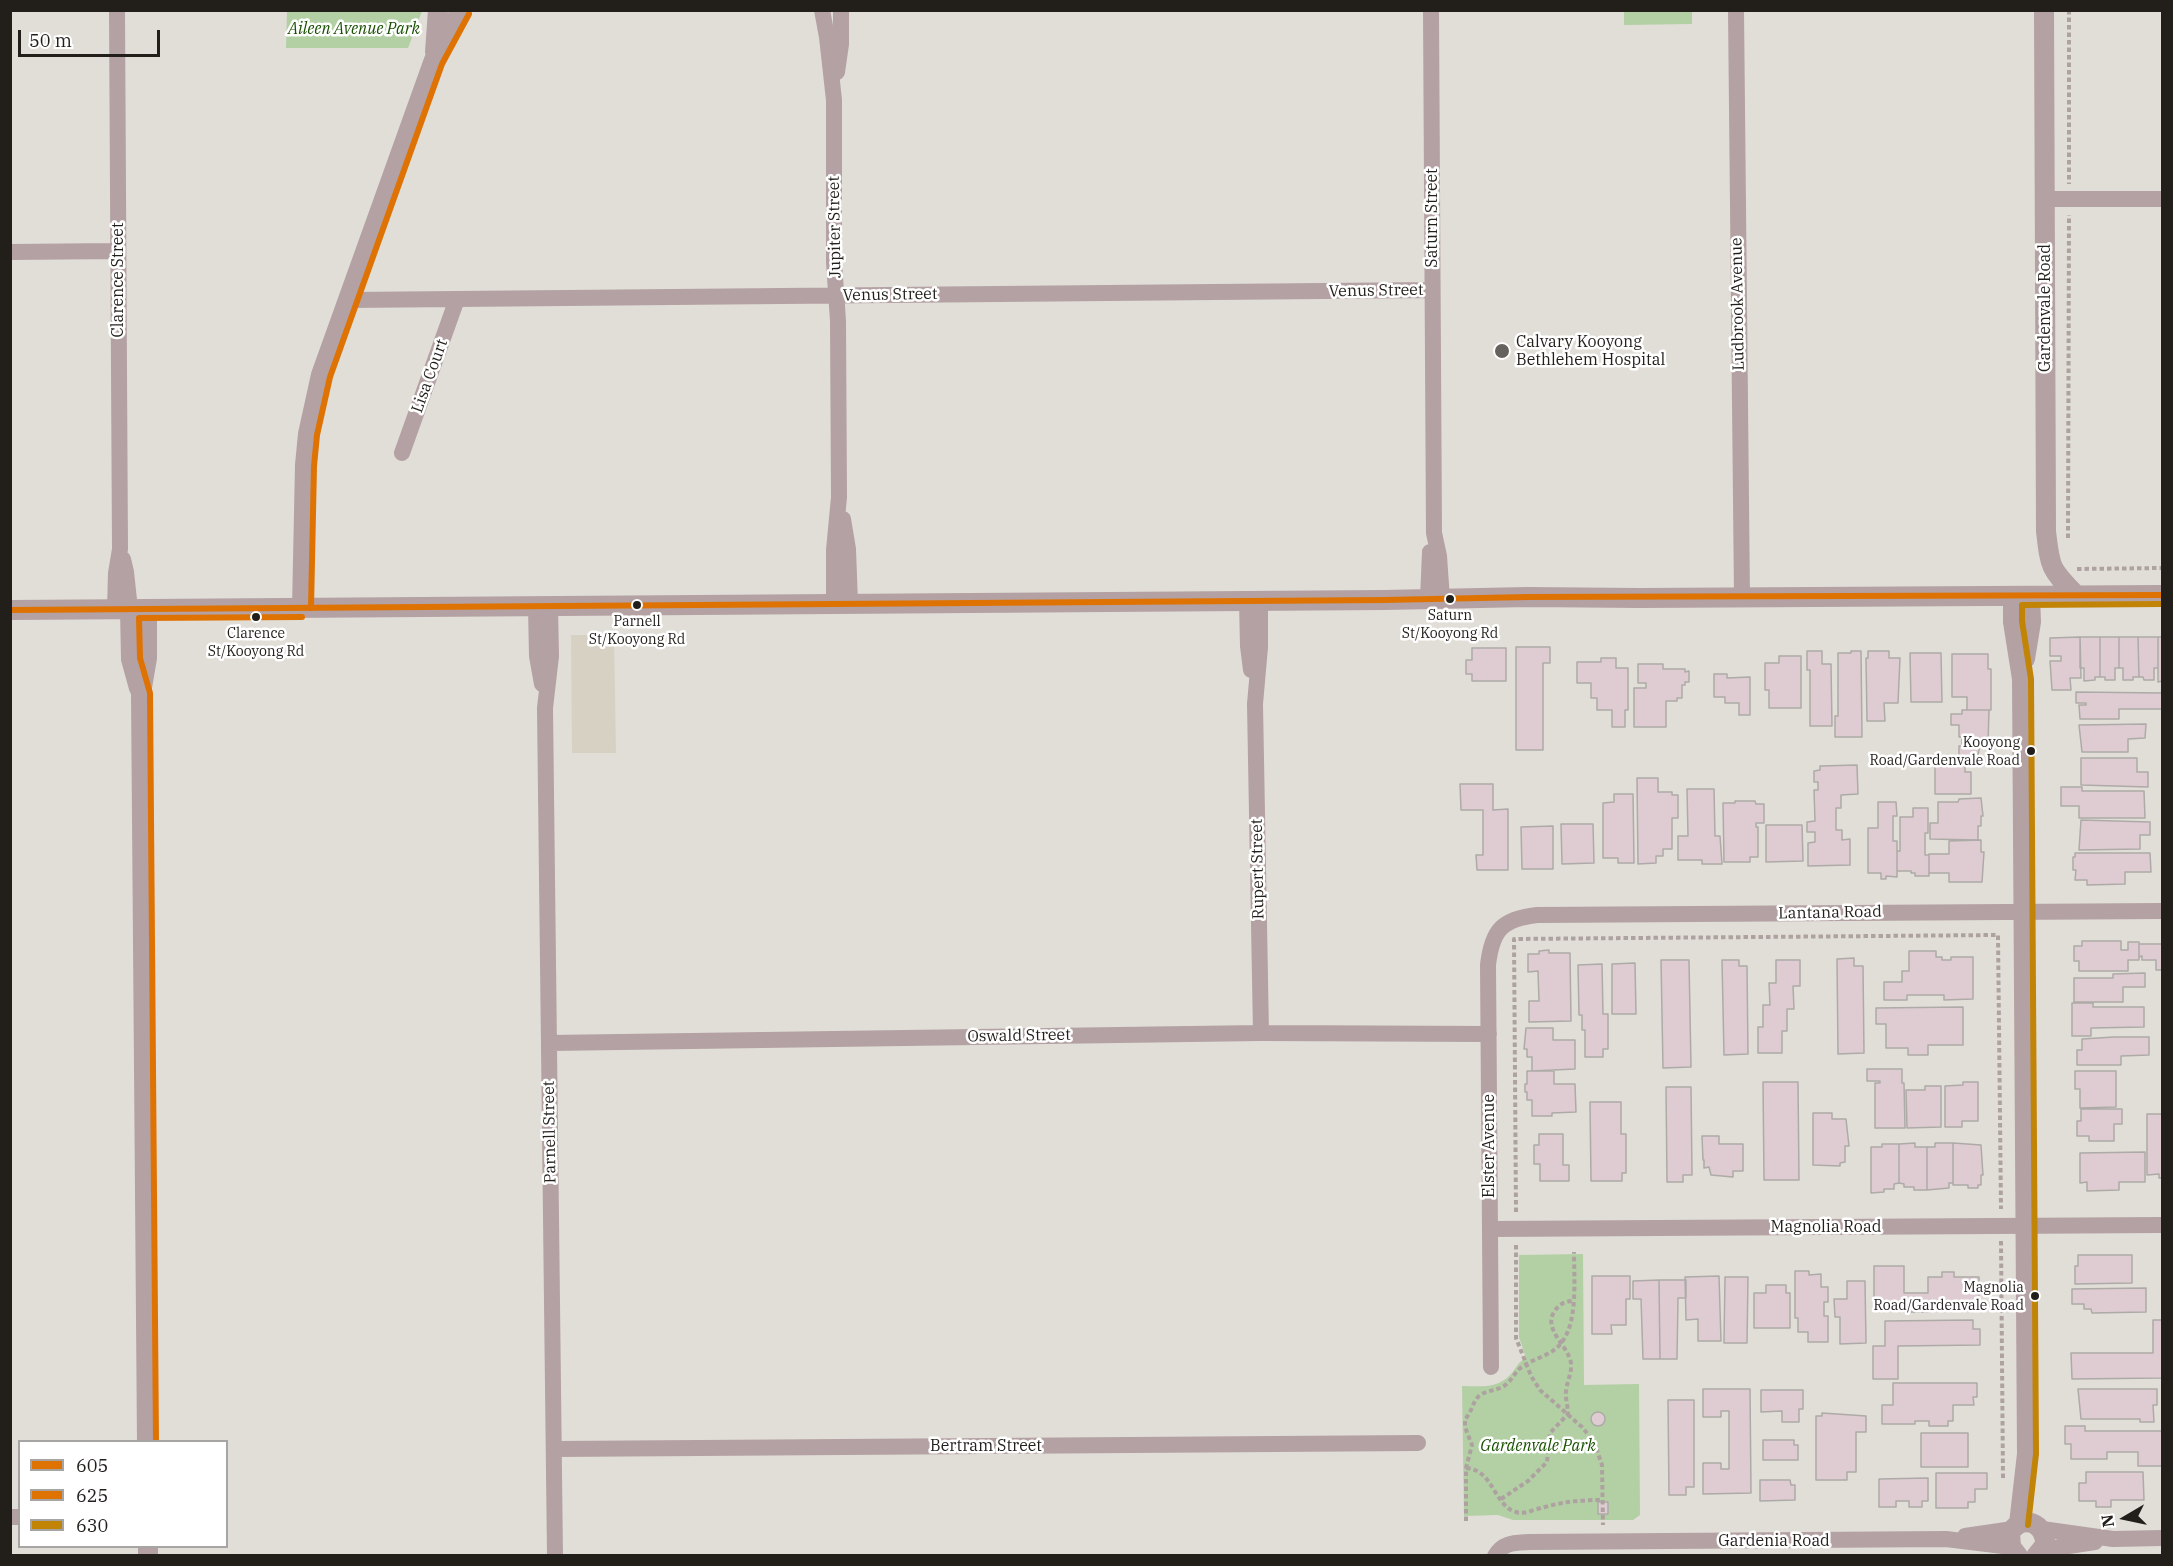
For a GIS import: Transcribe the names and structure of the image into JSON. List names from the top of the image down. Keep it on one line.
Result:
{"streets":{"street":["Saturn Street","Jupiter Street","Clarence Street","Venus Street","Ludbrook Avenue","Gardenvale Road","Lisa Court","Rupert Street","Lantana Road","Oswald Street","Parnell Street","Elster Avenue","Magnolia Road","Bertram Street","Gardenia Road"]},"crossings":[["Saturn Street","Venus Street"],["Jupiter Street","Venus Street"],["Venus Street","Lisa Court"],["Rupert Street","Oswald Street"],["Lantana Road","Elster Avenue"],["Oswald Street","Parnell Street"],["Oswald Street","Elster Avenue"],["Parnell Street","Bertram Street"],["Elster Avenue","Magnolia Road"]],"parks":["Aileen Avenue Park","Gardenvale Park"],"places":["Calvary Kooyong Bethlehem Hospital","Saturn St/Kooyong Rd","Parnell St/Kooyong Rd","Clarence St/Kooyong Rd","Kooyong Road/Gardenvale Road","Magnolia Road/Gardenvale Road"],"lines":["transit line 625","transit line 605","transit line 630"],"legend":["605","625","630"],"scale_bar":"50 m","north":"left"}
